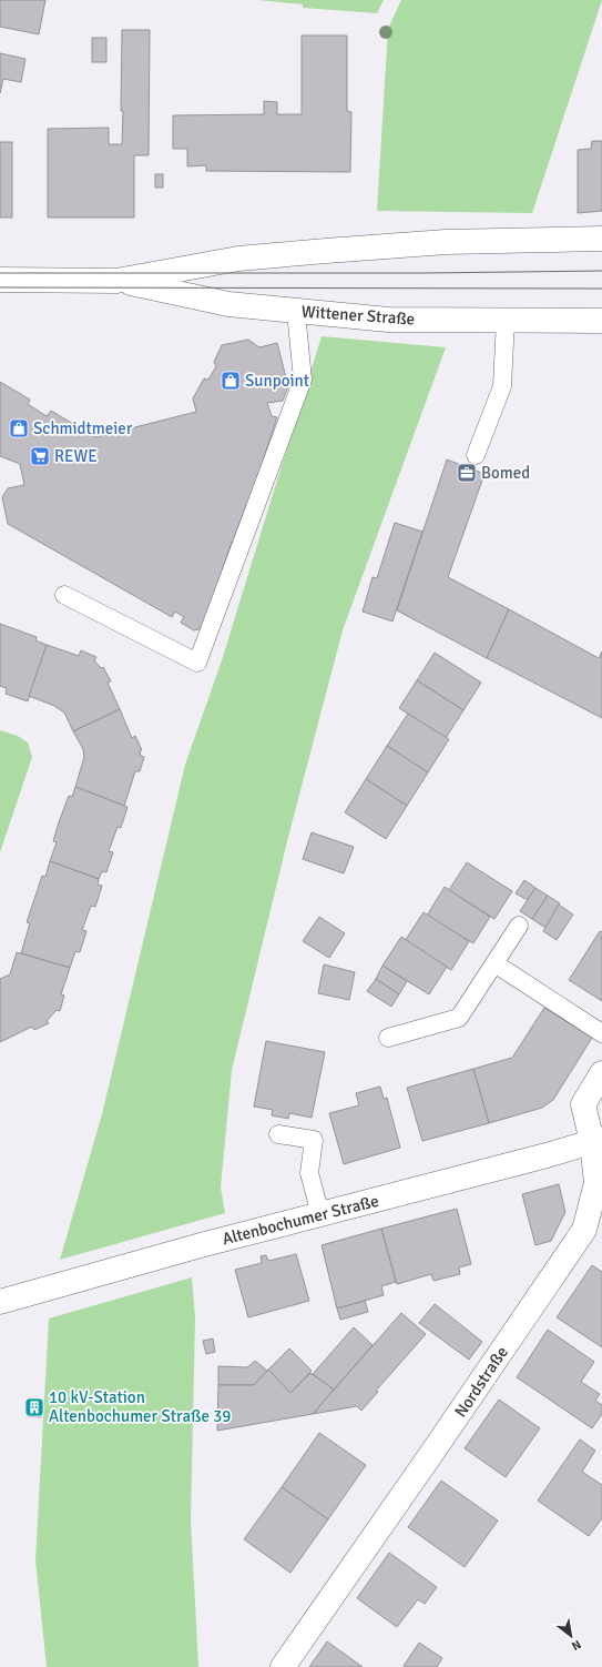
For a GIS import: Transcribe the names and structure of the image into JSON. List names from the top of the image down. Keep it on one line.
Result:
{"streets":{"street":["Wittener Straße","Altenbochumer Straße","Nordstraße"]},"crossings":[["Altenbochumer Straße","Nordstraße"]],"places":{"shop":["Sunpoint","Schmidtmeier"],"supermarket":["REWE"],"office":["Bomed"],"building":["10 kV-Station Altenbochumer Straße 39"]},"north":"bottom right"}
